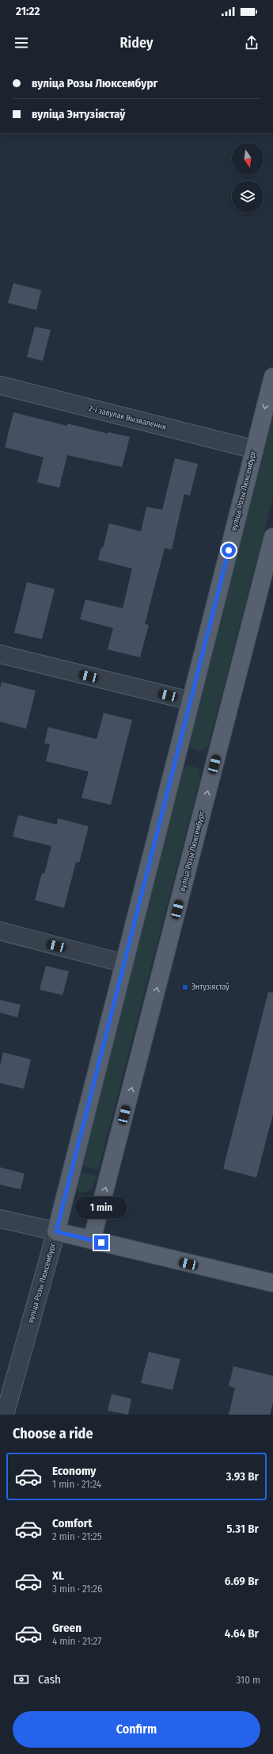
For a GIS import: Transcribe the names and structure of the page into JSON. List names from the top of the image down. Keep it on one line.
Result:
{"streets":{"main road":["вуліца Розы Люксембург"],"street":["2-і завулак Вызвалення"]},"crossings":[["2-і завулак Вызвалення","вуліца Розы Люксембург"]],"places":{"transit":["Энтузіястаў"]},"north":"bottom","page":{"status":"21:22","header":"Ridey","banner":["вуліца Розы Люксембург","вуліца Энтузіястаў"],"bubble":"1 min","heading":"Choose a ride","list":[{"name":"Economy","note":"1 min · 21:24","value":"3.93 Br"},{"name":"Comfort","note":"2 min · 21:25","value":"5.31 Br"},{"name":"XL","note":"3 min · 21:26","value":"6.69 Br"},{"name":"Green","note":"4 min · 21:27","value":"4.64 Br"}],"pay":["Cash","310 m"],"buttons":"Confirm"}}
